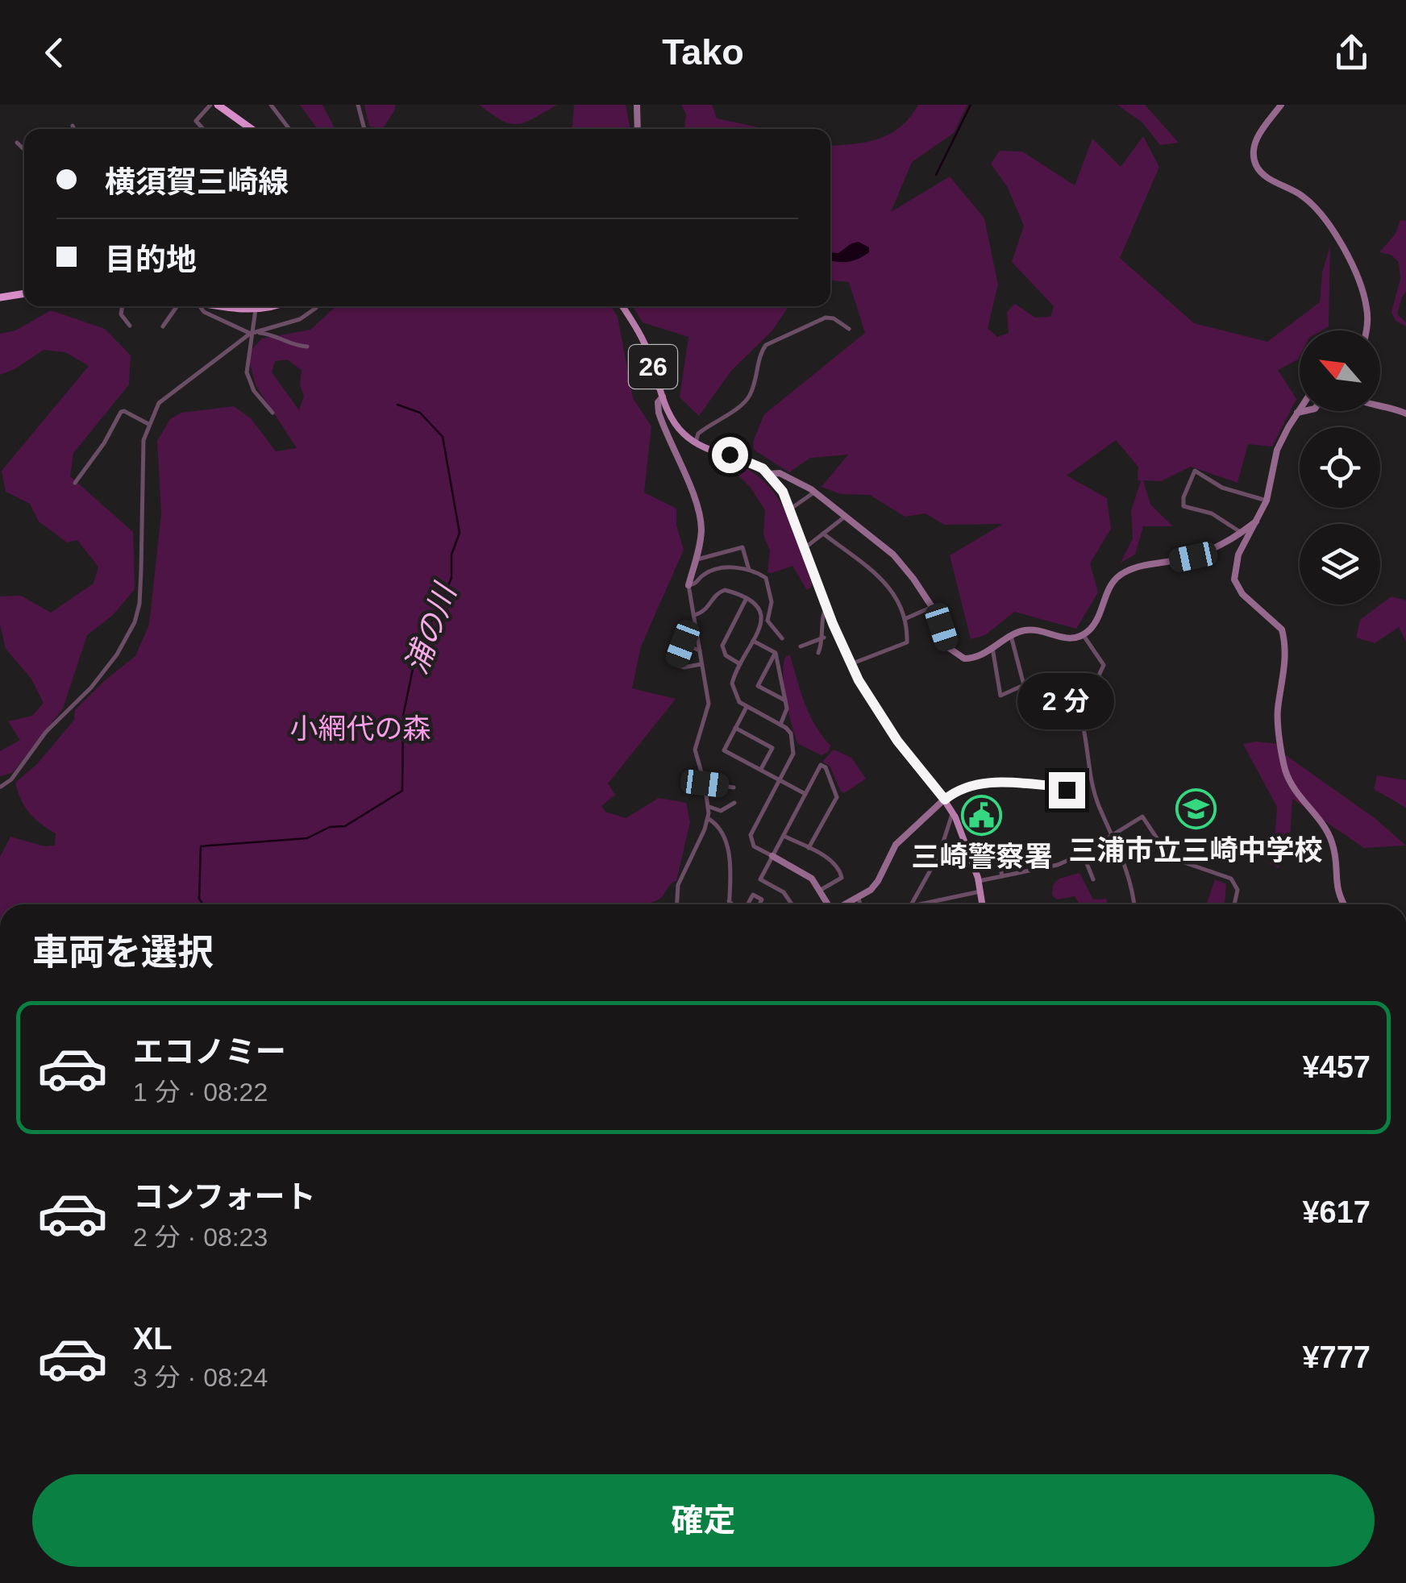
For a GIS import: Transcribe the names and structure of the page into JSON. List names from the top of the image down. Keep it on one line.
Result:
{"streets":{"main road":["26"]},"water":["浦の川"],"parks":["小網代の森"],"places":{"school or university":["三浦市立三崎中学校"],"public building":["三崎警察署"]},"north":"top left","page":{"header":"Tako","banner":["横須賀三崎線","目的地"],"bubble":"2 分","heading":"車両を選択","list":[{"name":"エコノミー","note":"1 分 · 08:22","value":"¥457"},{"name":"コンフォート","note":"2 分 · 08:23","value":"¥617"},{"name":"XL","note":"3 分 · 08:24","value":"¥777"}],"buttons":"確定"}}
